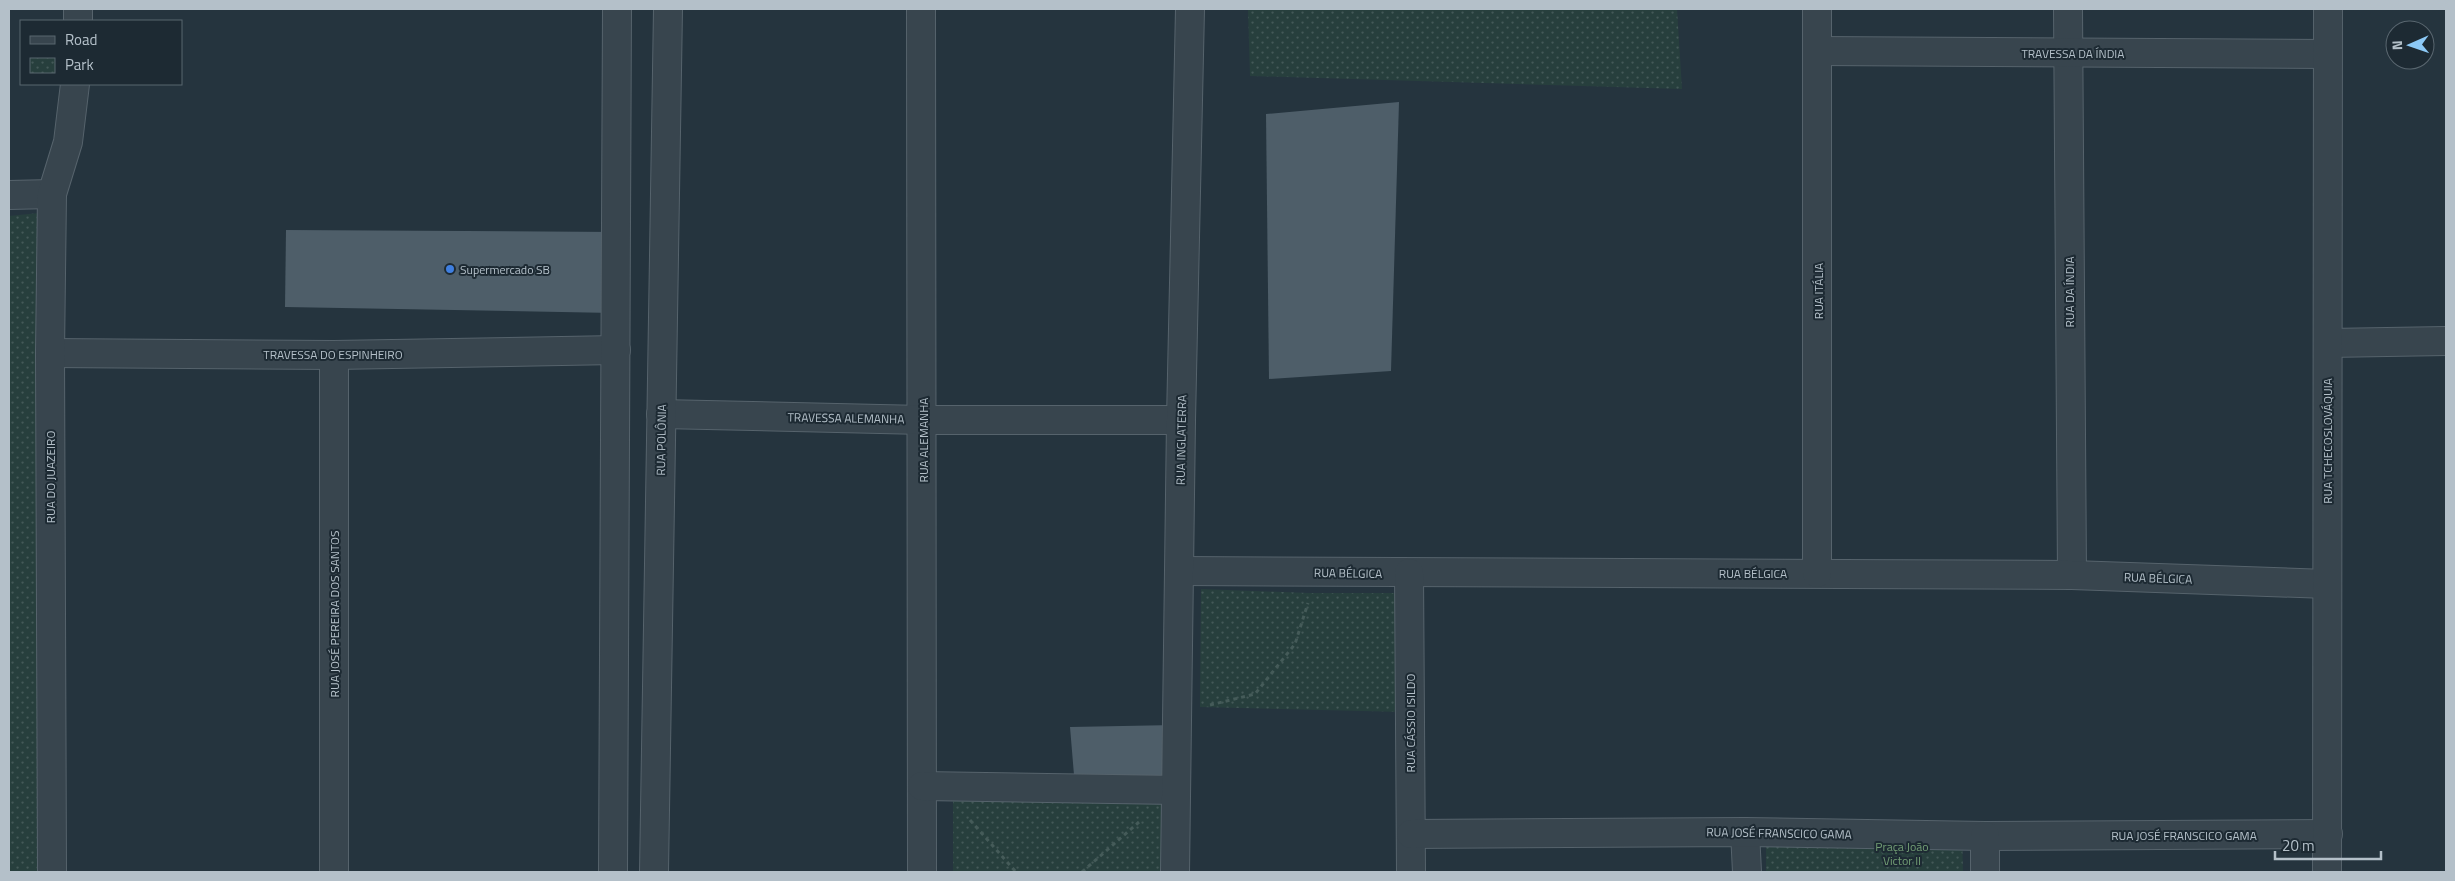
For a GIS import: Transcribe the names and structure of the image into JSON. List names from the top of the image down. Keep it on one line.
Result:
{"streets":{"street":["TRAVESSA DA ÍNDIA","RUA ITÁLIA","RUA DA ÍNDIA","TRAVESSA DO ESPINHEIRO","TRAVESSA ALEMANHA","RUA POLÔNIA","RUA ALEMANHA","RUA INGLATERRA","RUA TCHECOSLOVÁQUIA","RUA DO JUAZEIRO","RUA BÉLGICA","RUA JOSÉ PEREIRA DOS SANTOS","RUA CÁSSIO ISILDO","RUA JOSÉ FRANSCICO GAMA"]},"crossings":[["TRAVESSA DA ÍNDIA","RUA ITÁLIA"],["TRAVESSA DA ÍNDIA","RUA DA ÍNDIA"],["TRAVESSA DA ÍNDIA","RUA TCHECOSLOVÁQUIA"],["RUA ITÁLIA","RUA BÉLGICA"],["RUA DA ÍNDIA","RUA BÉLGICA"],["TRAVESSA DO ESPINHEIRO","RUA DO JUAZEIRO"],["TRAVESSA DO ESPINHEIRO","RUA JOSÉ PEREIRA DOS SANTOS"],["TRAVESSA ALEMANHA","RUA POLÔNIA"],["TRAVESSA ALEMANHA","RUA ALEMANHA"],["TRAVESSA ALEMANHA","RUA INGLATERRA"],["RUA INGLATERRA","RUA BÉLGICA"],["RUA TCHECOSLOVÁQUIA","RUA BÉLGICA"],["RUA TCHECOSLOVÁQUIA","RUA JOSÉ FRANSCICO GAMA"],["RUA BÉLGICA","RUA CÁSSIO ISILDO"],["RUA CÁSSIO ISILDO","RUA JOSÉ FRANSCICO GAMA"]],"parks":["Praça João Victor II"],"places":["Supermercado SB"],"legend":["Road","Park"],"scale_bar":"20 m","north":"left"}
